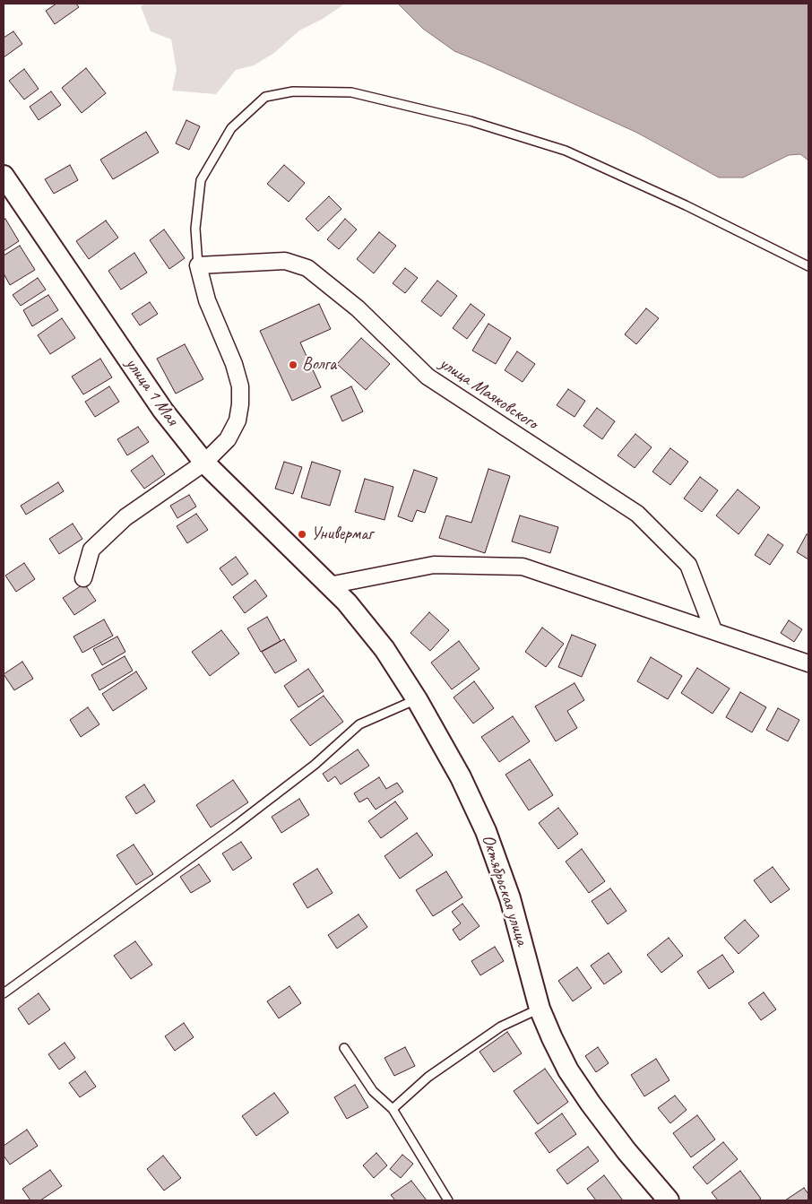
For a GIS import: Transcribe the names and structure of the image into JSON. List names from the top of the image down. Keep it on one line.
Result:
{"streets":{"street":["улица 1 Мая","улица Маяковского","Октябрьская улица"]},"crossings":[["улица 1 Мая","Октябрьская улица"]],"places":["Волга","Универмаг"]}
